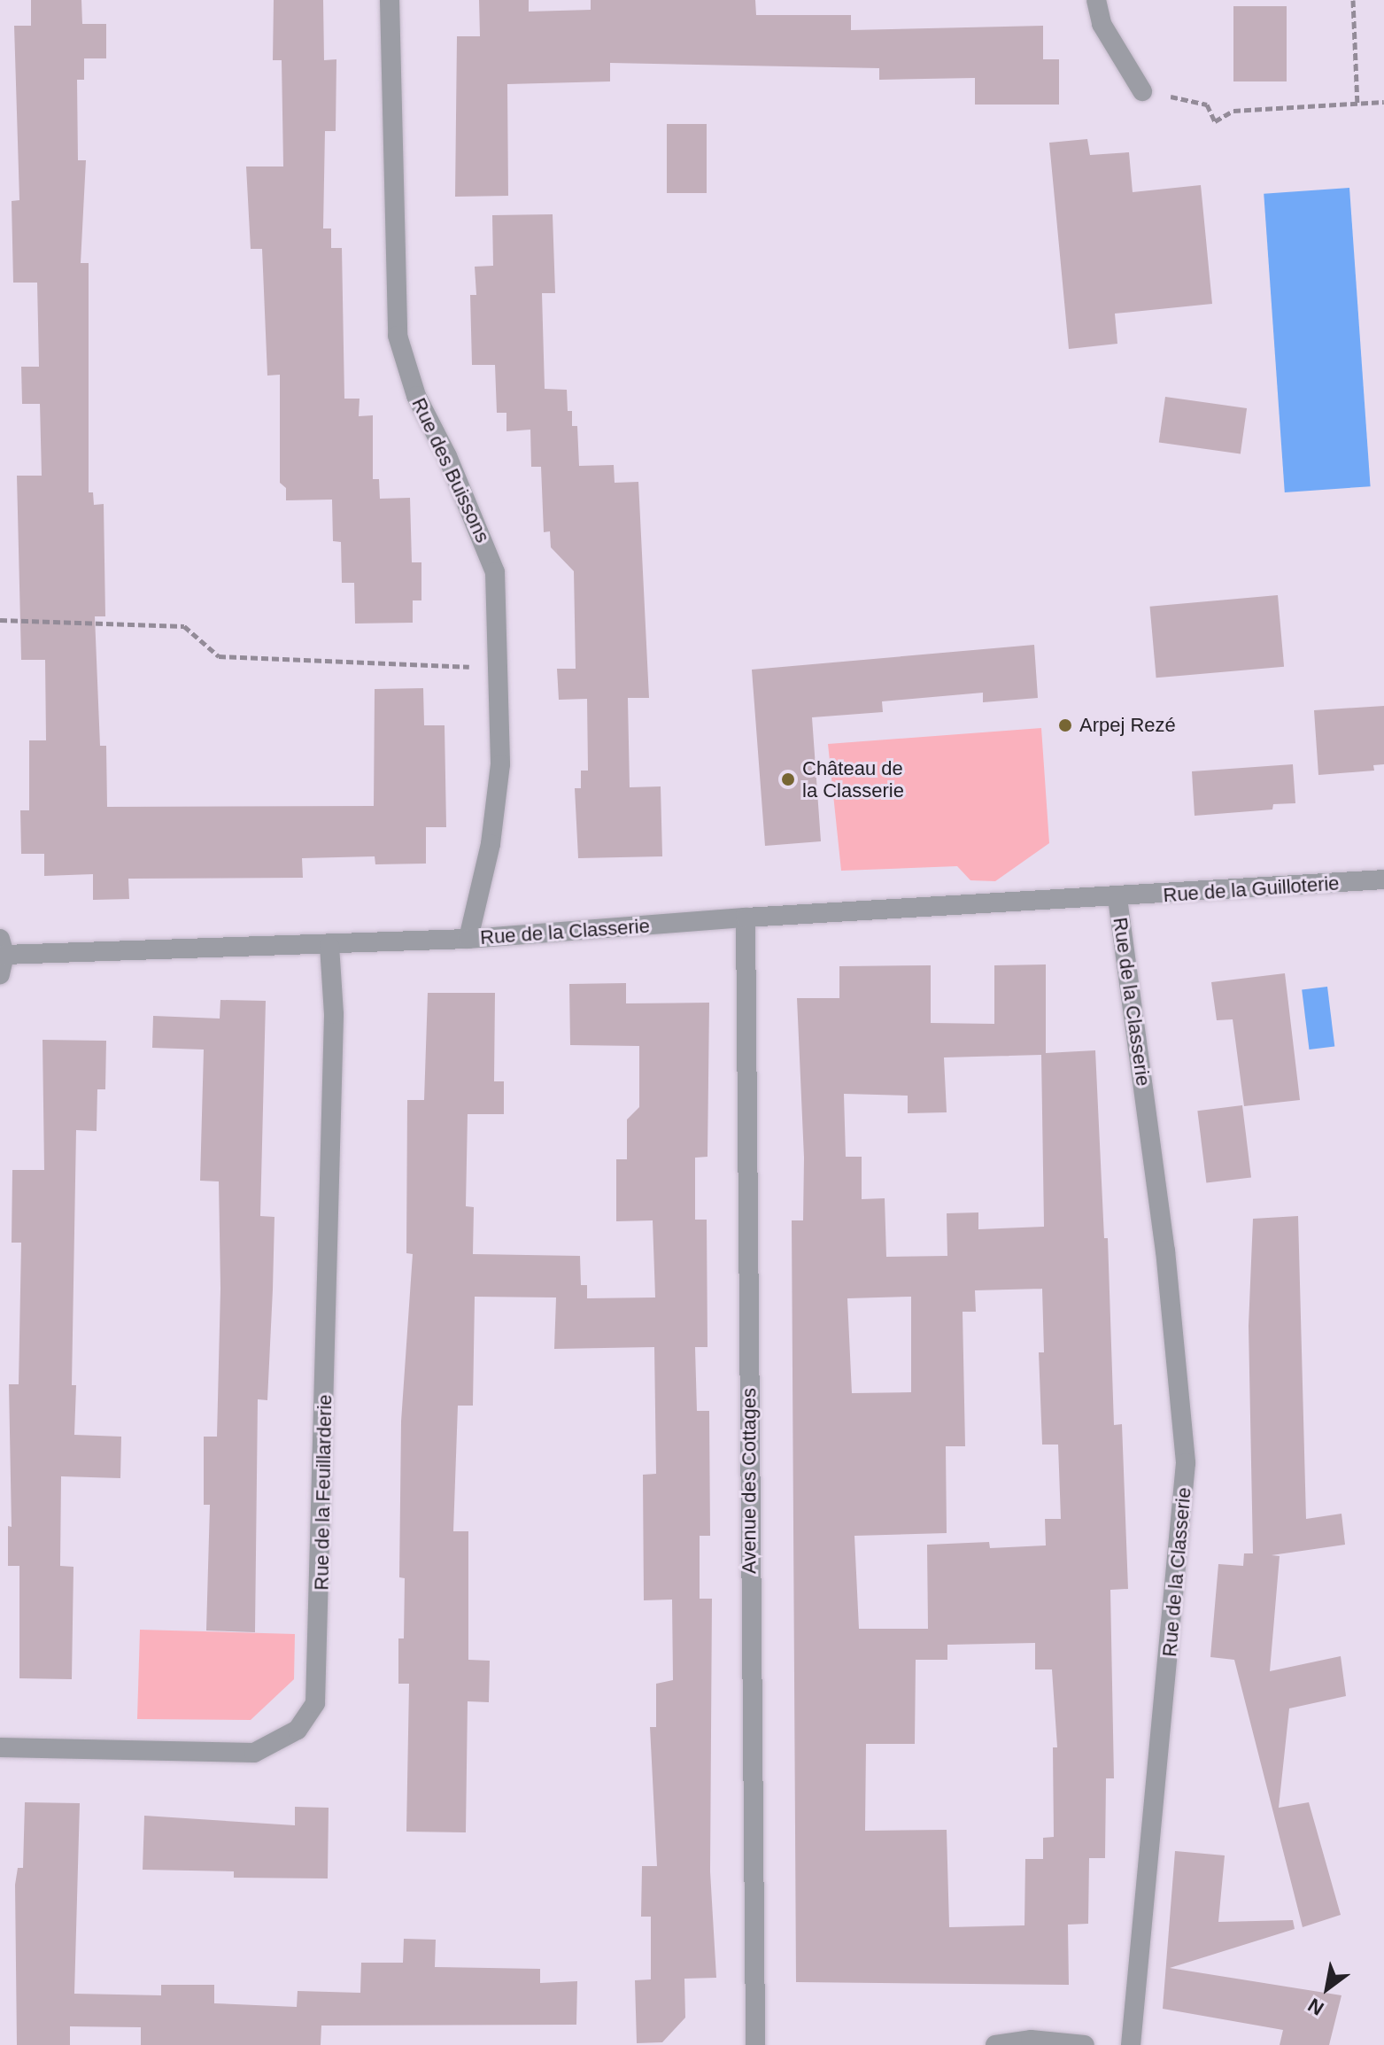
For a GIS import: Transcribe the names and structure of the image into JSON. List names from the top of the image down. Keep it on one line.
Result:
{"streets":{"street":["Rue des Buissons","Rue de la Guilloterie","Rue de la Classerie","Avenue des Cottages","Rue de la Feuillarderie"]},"crossings":[["Rue des Buissons","Rue de la Classerie"],["Rue de la Guilloterie","Rue de la Classerie"],["Rue de la Classerie","Avenue des Cottages"],["Rue de la Classerie","Rue de la Feuillarderie"]],"places":["Arpej Rezé","Château de la Classerie"],"north":"bottom left"}
